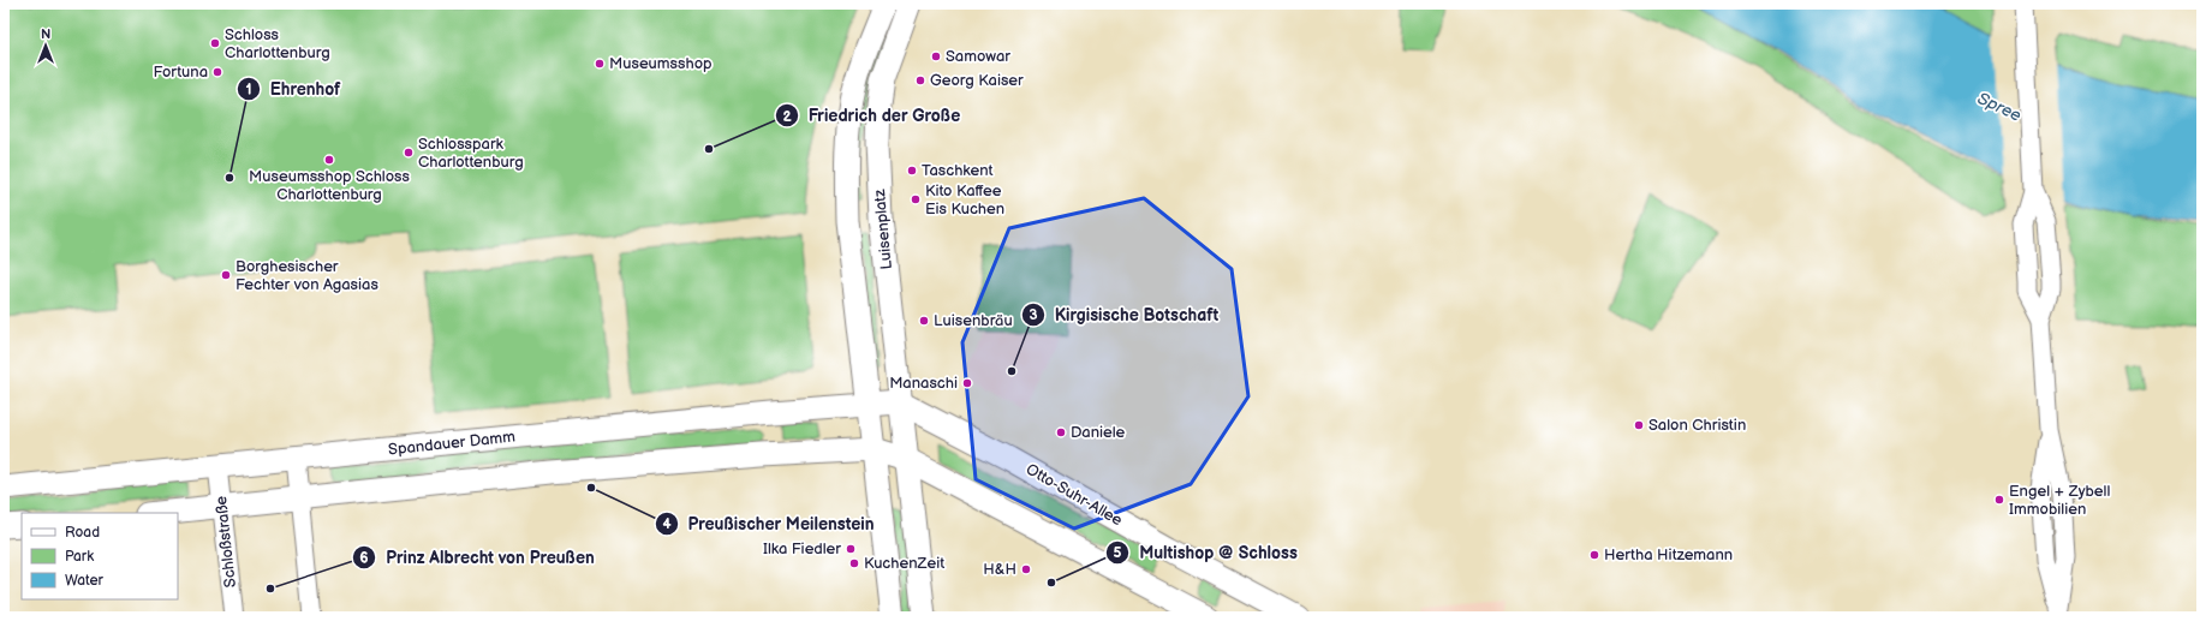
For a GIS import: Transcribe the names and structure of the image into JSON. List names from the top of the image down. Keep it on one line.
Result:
{"streets":{"main road":["Luisenplatz","Spandauer Damm","Otto-Suhr-Allee"],"street":["Schloßstraße"]},"crossings":[["Luisenplatz","Spandauer Damm"],["Luisenplatz","Otto-Suhr-Allee"],["Spandauer Damm","Otto-Suhr-Allee"],["Spandauer Damm","Schloßstraße"]],"water":["Spree"],"places":["Schloss Charlottenburg","Samowar","Museumsshop","Fortuna","Georg Kaiser","Friedrich der Große","Schlosspark Charlottenburg","Museumsshop Schloss Charlottenburg","Taschkent","Ehrenhof","Kito Kaffee Eis Kuchen","Borghesischer Fechter von Agasias","Luisenbräu","Kirgisische Botschaft","Manaschi","Salon Christin","Daniele","Preußischer Meilenstein","Engel + Zybell Immobilien","Ilka Fiedler","Hertha Hitzemann","KuchenZeit","H&H","Multishop @ Schloss","Prinz Albrecht von Preußen"],"legend":["Road","Park","Water"],"north":"top"}
